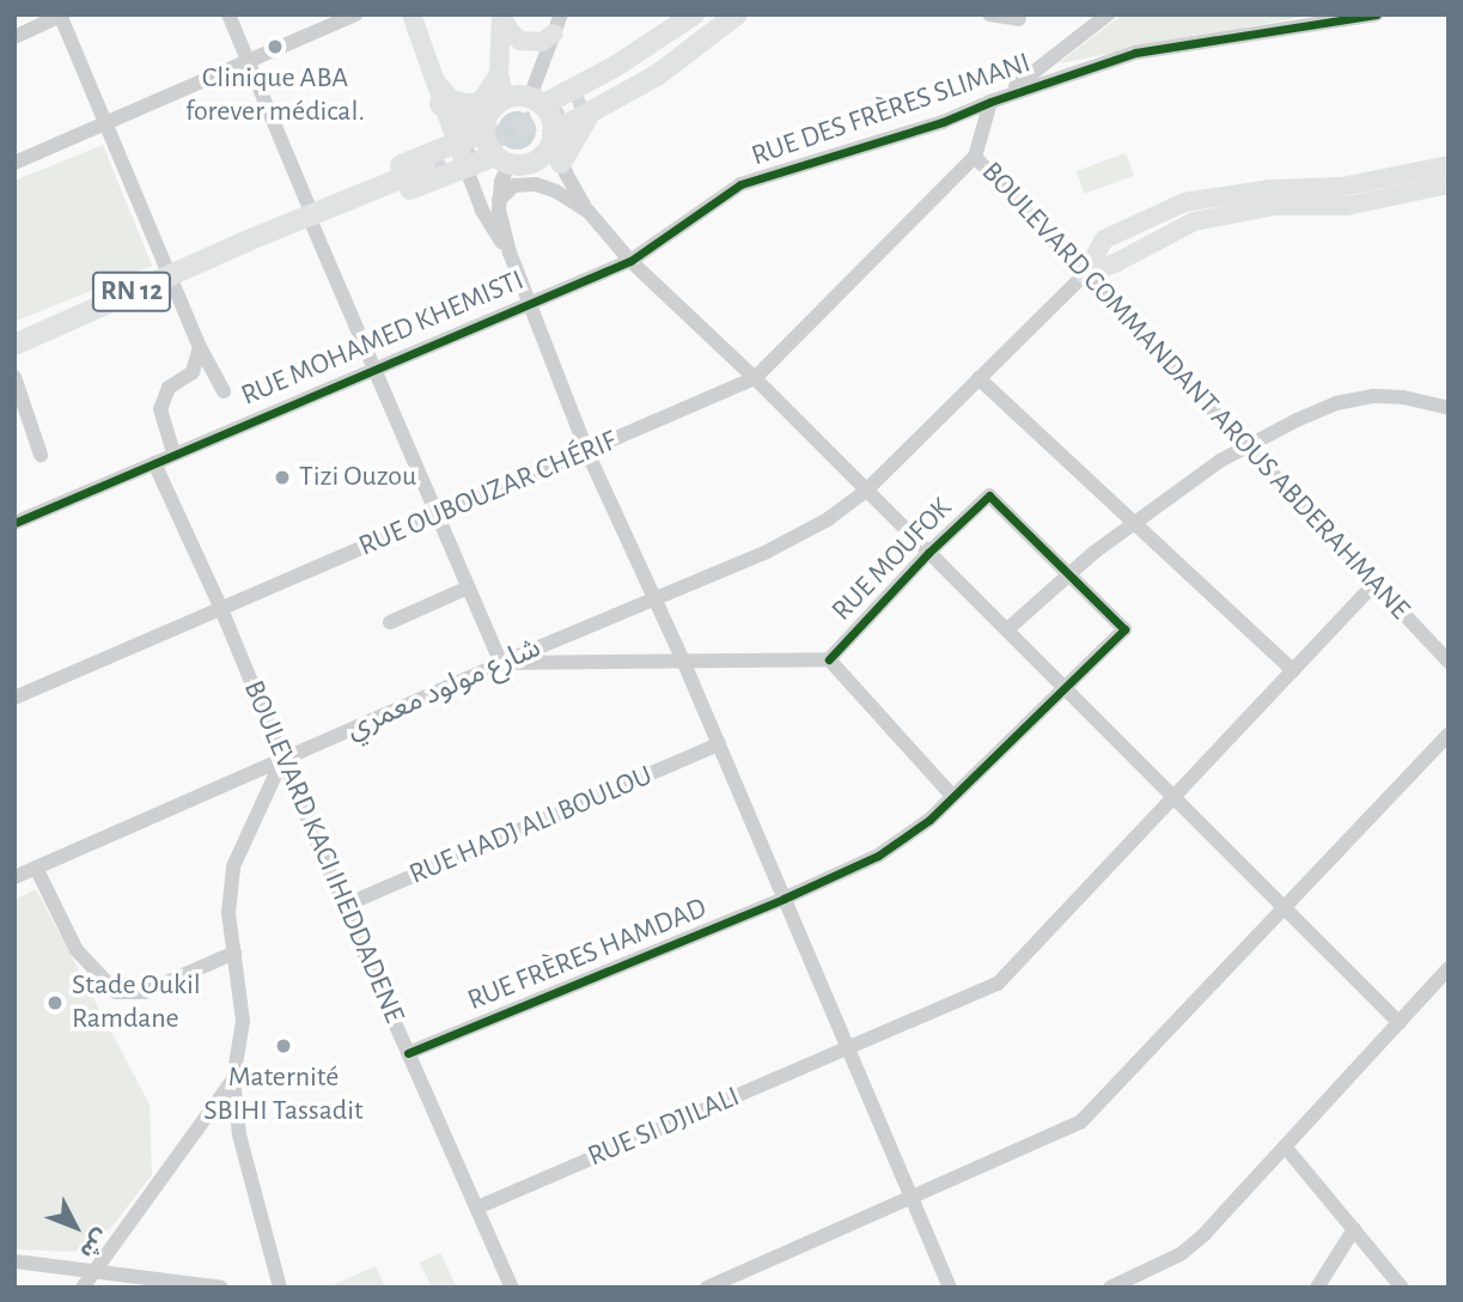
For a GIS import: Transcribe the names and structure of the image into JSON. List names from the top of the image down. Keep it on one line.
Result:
{"streets":{"main road":["RN 12"],"street":["RUE DES FRÈRES SLIMANI","RUE MOHAMED KHEMISTI","BOULEVARD COMMANDANT AROUS ABDERAHMANE","RUE OUBOUZAR CHÉRIF","RUE MOUFOK","شارع مولود معمري","RUE HADJ ALI BOULOU","BOULEVARD KACI IHEDDADENE","RUE FRÈRES HAMDAD","RUE SI DJILALI"]},"crossings":[["RUE DES FRÈRES SLIMANI","RUE MOHAMED KHEMISTI"],["RUE MOHAMED KHEMISTI","BOULEVARD KACI IHEDDADENE"],["BOULEVARD COMMANDANT AROUS ABDERAHMANE","شارع مولود معمري"],["BOULEVARD COMMANDANT AROUS ABDERAHMANE","RUE SI DJILALI"],["RUE OUBOUZAR CHÉRIF","BOULEVARD KACI IHEDDADENE"],["RUE MOUFOK","RUE FRÈRES HAMDAD"],["شارع مولود معمري","BOULEVARD KACI IHEDDADENE"],["RUE HADJ ALI BOULOU","BOULEVARD KACI IHEDDADENE"],["BOULEVARD KACI IHEDDADENE","RUE FRÈRES HAMDAD"],["BOULEVARD KACI IHEDDADENE","RUE SI DJILALI"]],"places":["Clinique ABA forever médical.","Tizi Ouzou","Stade Oukil Ramdane","Maternité SBIHI Tassadit"],"north":"bottom right"}
